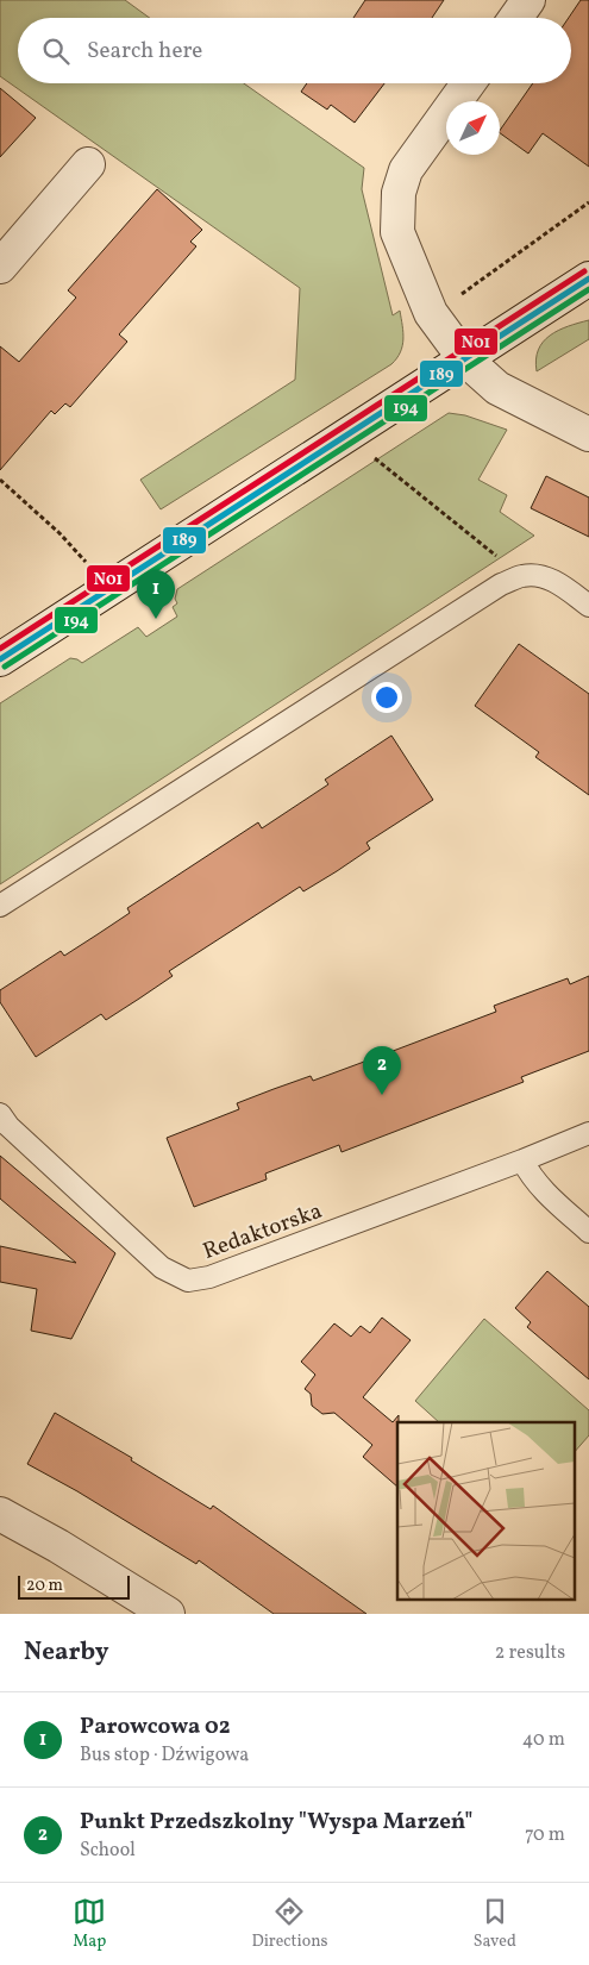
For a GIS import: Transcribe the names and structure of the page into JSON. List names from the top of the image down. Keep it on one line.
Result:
{"streets":{"lane":["Redaktorska"]},"lines":["transit line N01","transit line 189","transit line 194"],"scale_bar":"20 m","north":"top right","page":{"search":"Search here","pins":["1","2"],"scale":"20 m","heading":["Nearby","2 results"],"list":[{"mark":"1","name":"Parowcowa 02","note":"Bus stop · Dźwigowa","value":"40 m"},{"mark":"2","name":"Punkt Przedszkolny \"Wyspa Marzeń\"","note":"School","value":"70 m"}],"nav":["Map","Directions","Saved"]}}
